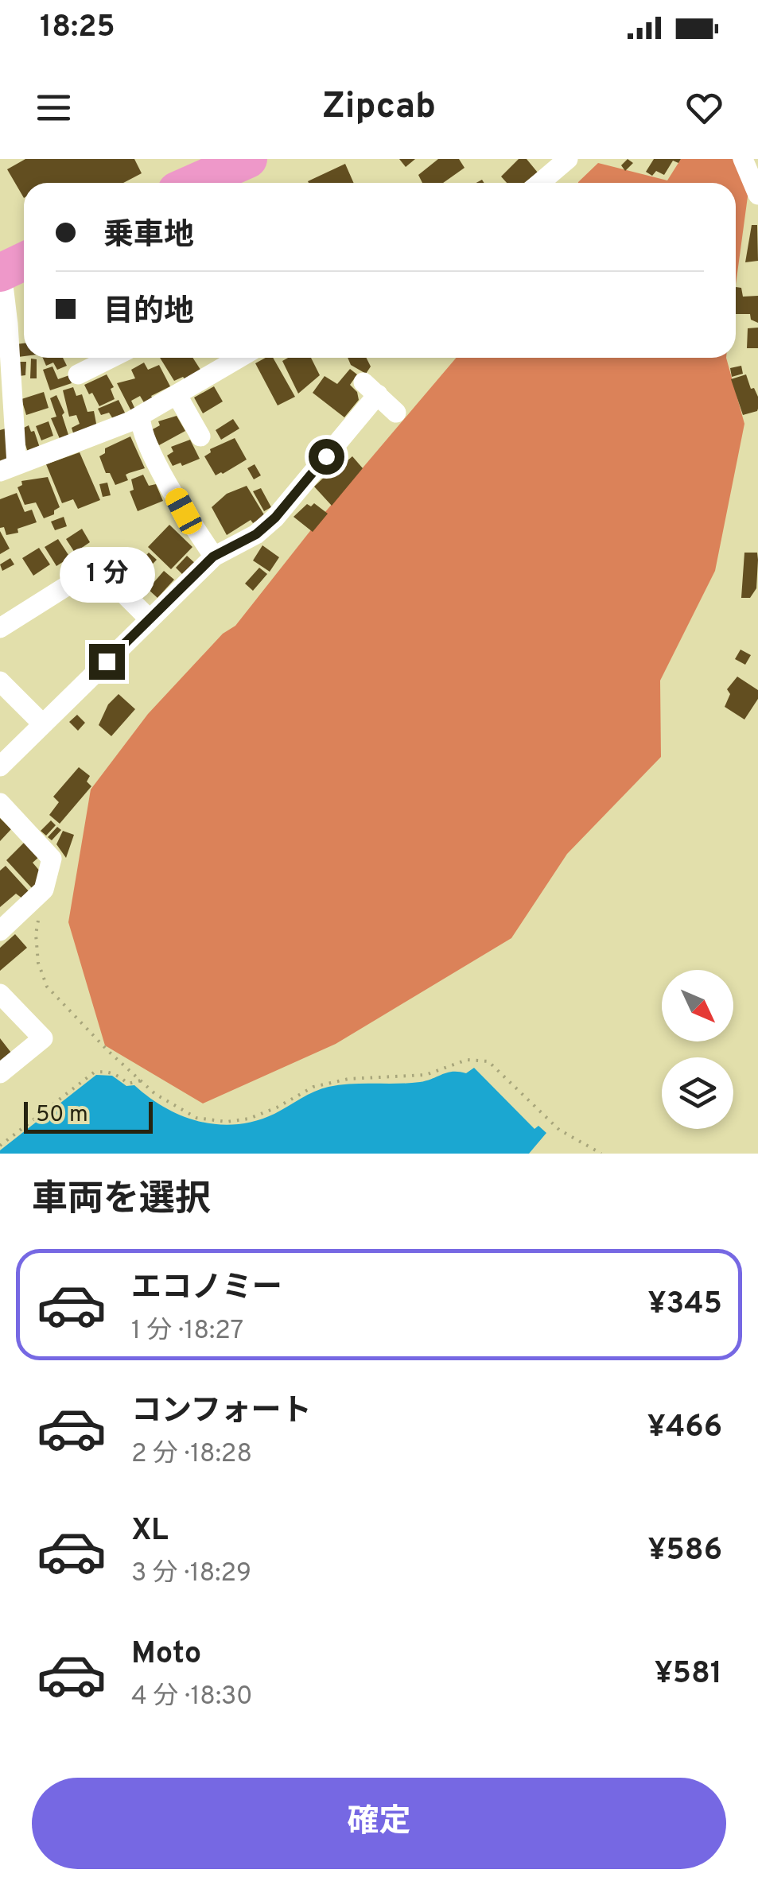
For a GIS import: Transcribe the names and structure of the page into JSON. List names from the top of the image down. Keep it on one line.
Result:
{"scale_bar":"50 m","north":"bottom right","page":{"status":"18:25","header":"Zipcab","banner":["乗車地","目的地"],"bubble":"1 分","scale":"50 m","heading":"車両を選択","list":[{"name":"エコノミー","note":"1 分 · 18:27","value":"¥345"},{"name":"コンフォート","note":"2 分 · 18:28","value":"¥466"},{"name":"XL","note":"3 分 · 18:29","value":"¥586"},{"name":"Moto","note":"4 分 · 18:30","value":"¥581"}],"buttons":"確定"}}
